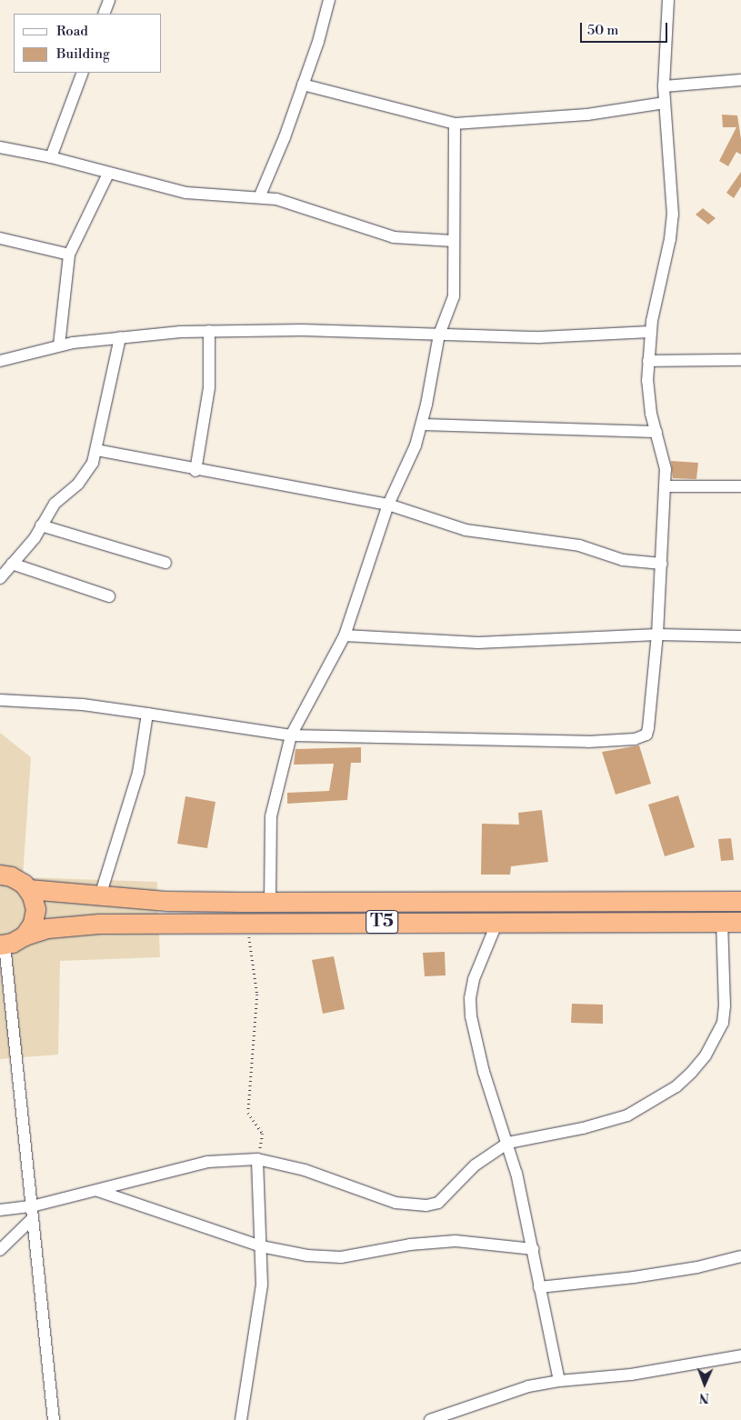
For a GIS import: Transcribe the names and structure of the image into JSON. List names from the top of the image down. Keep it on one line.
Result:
{"streets":{"highway":["T5"]},"legend":["Road","Building"],"scale_bar":"50 m","north":"bottom"}
